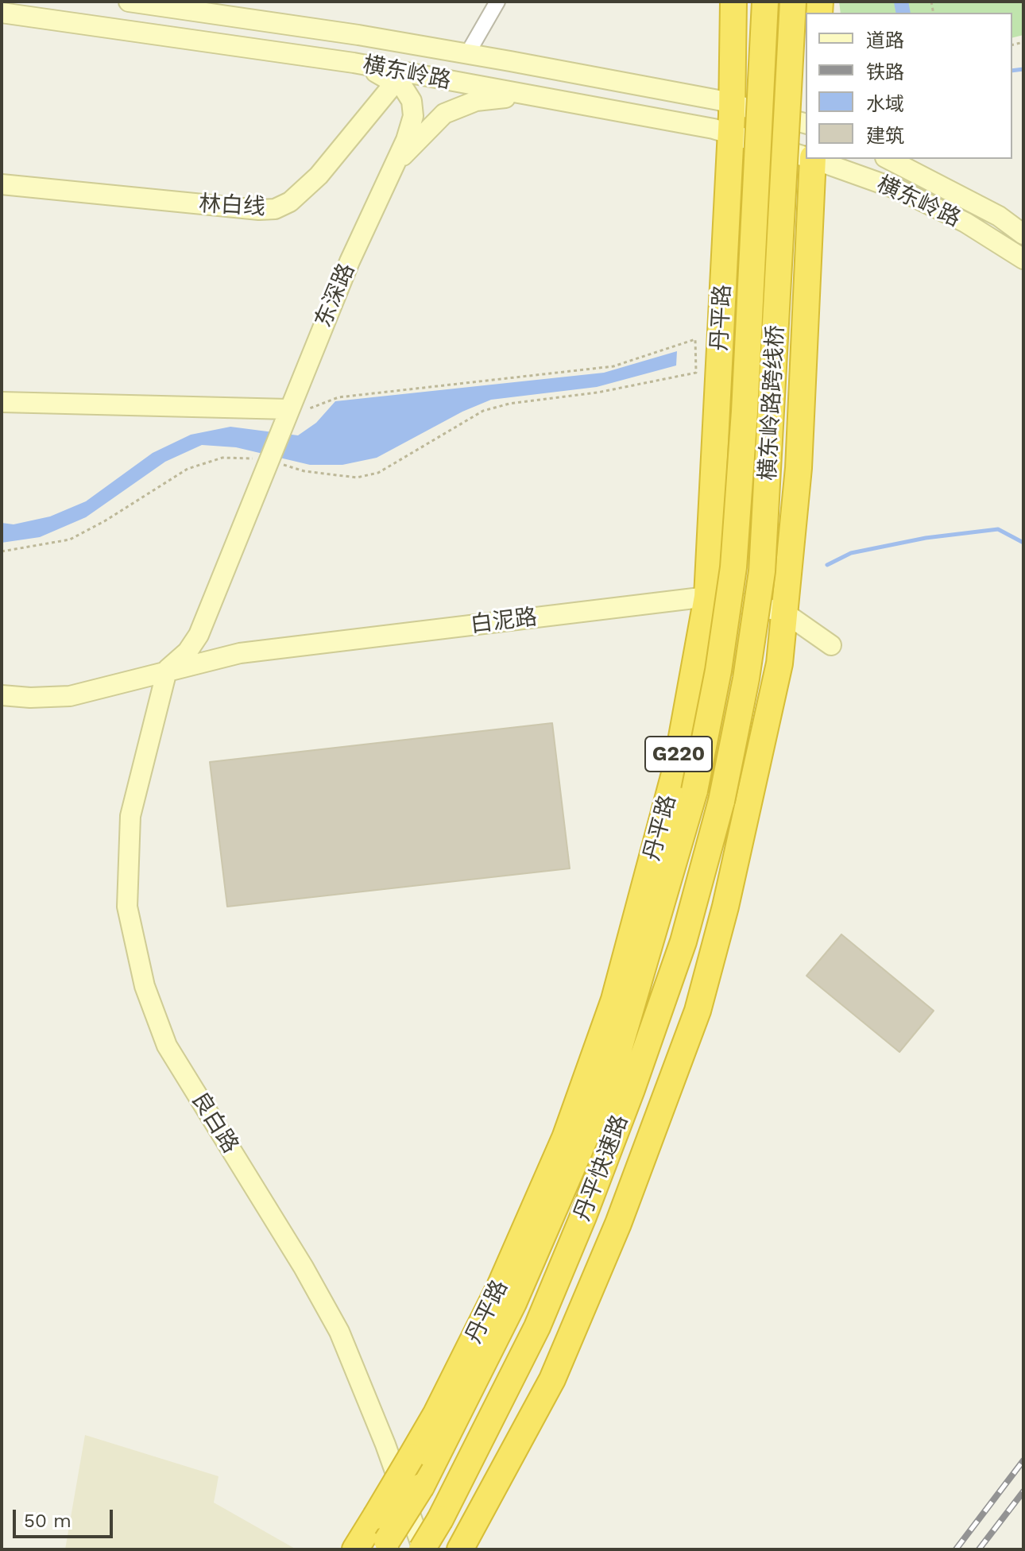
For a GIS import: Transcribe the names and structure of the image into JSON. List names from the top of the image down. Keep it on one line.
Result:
{"streets":{"highway":["丹平路","横东岭路跨线桥","G220","丹平快速路"],"street":["横东岭路","林白线","东深路","白泥路","良白路"]},"crossings":[["横东岭路","林白线"],["横东岭路","东深路"],["横东岭路","丹平路"],["林白线","东深路"],["丹平路","白泥路"],["横东岭路跨线桥","丹平快速路"],["白泥路","良白路"],["良白路","丹平快速路"]],"legend":["道路","铁路","水域","建筑"],"scale_bar":"50 m"}
